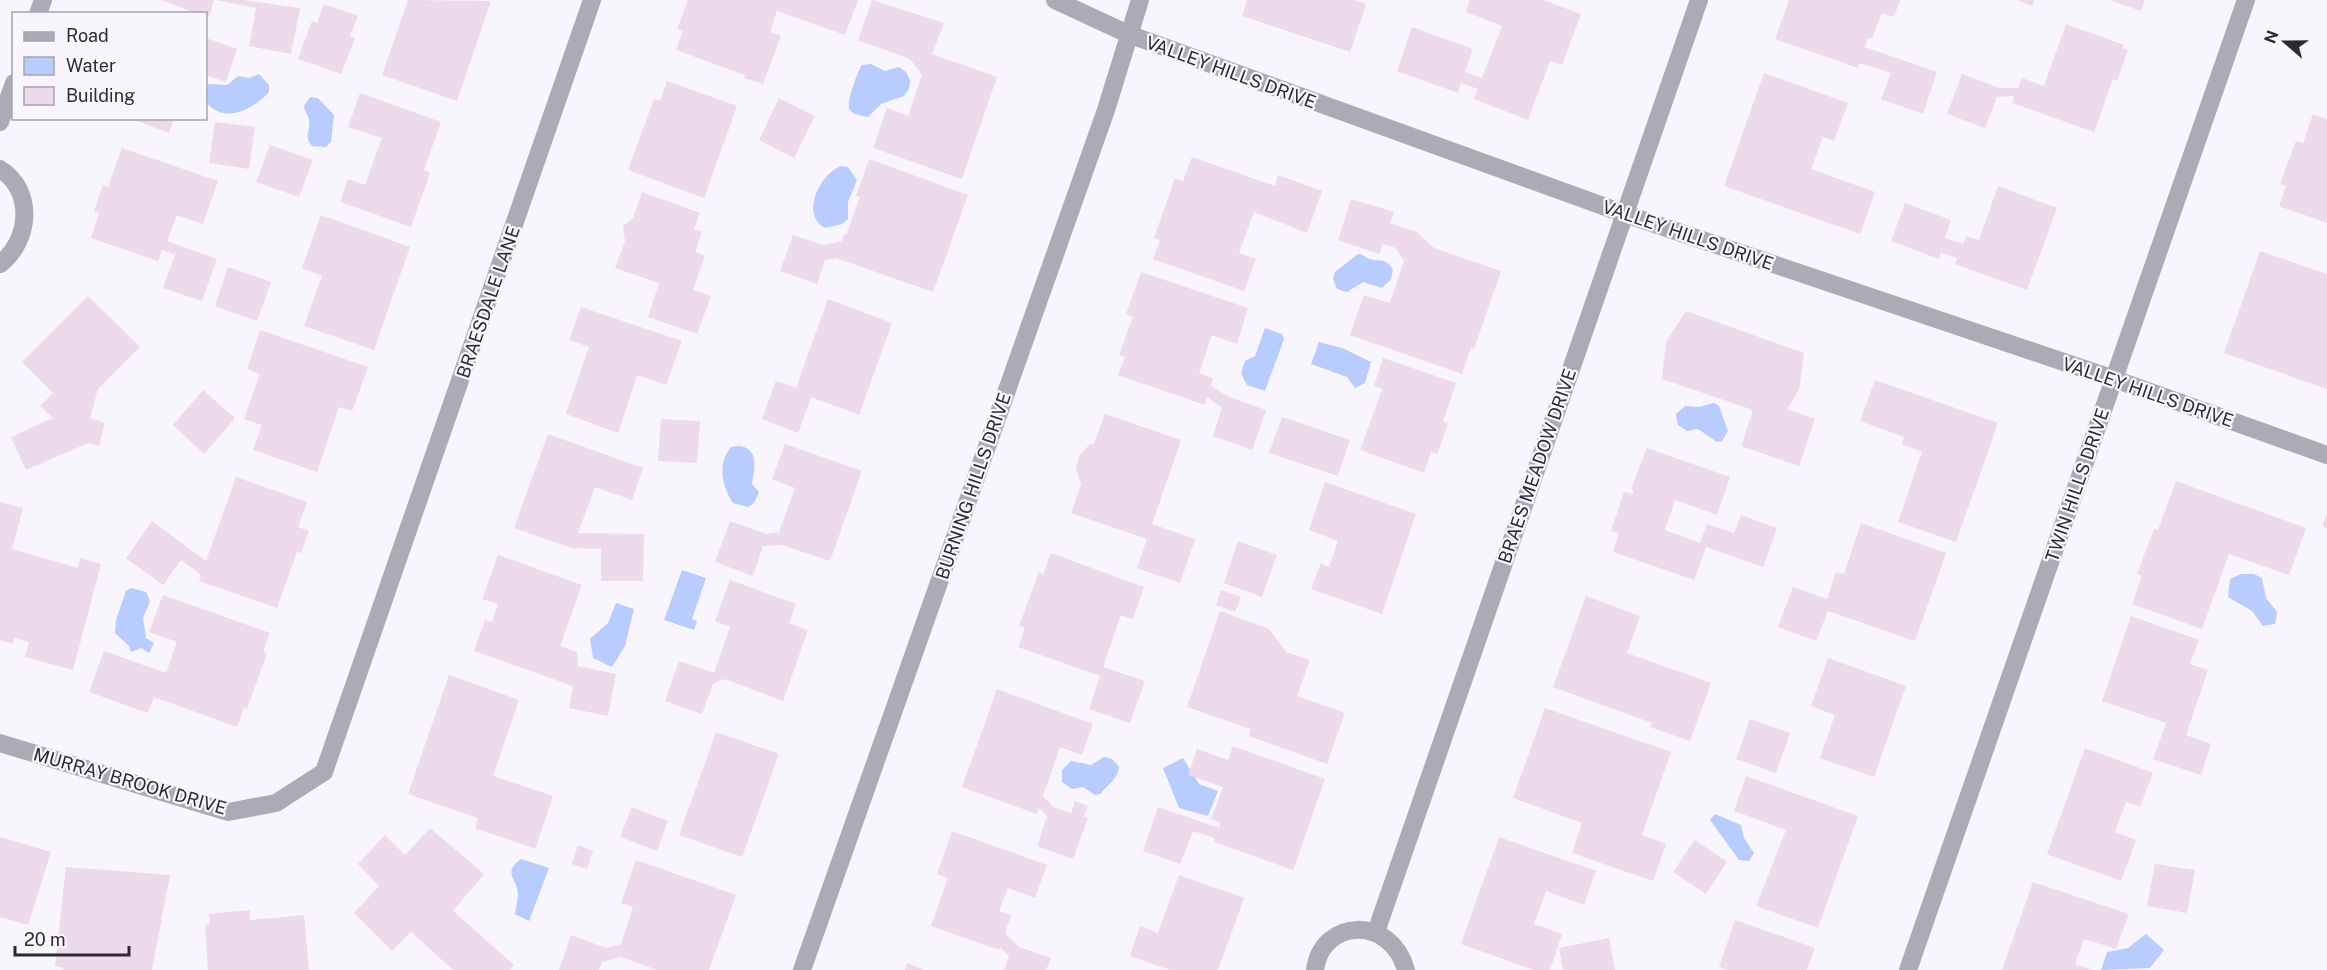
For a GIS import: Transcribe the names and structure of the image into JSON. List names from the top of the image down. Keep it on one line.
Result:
{"streets":{"street":["VALLEY HILLS DRIVE","BRAESDALE LANE","BRAES MEADOW DRIVE","TWIN HILLS DRIVE","BURNING HILLS DRIVE","MURRAY BROOK DRIVE"]},"crossings":[["VALLEY HILLS DRIVE","BRAES MEADOW DRIVE"],["VALLEY HILLS DRIVE","TWIN HILLS DRIVE"],["VALLEY HILLS DRIVE","BURNING HILLS DRIVE"],["BRAESDALE LANE","MURRAY BROOK DRIVE"]],"legend":["Road","Water","Building"],"scale_bar":"20 m","north":"left"}
